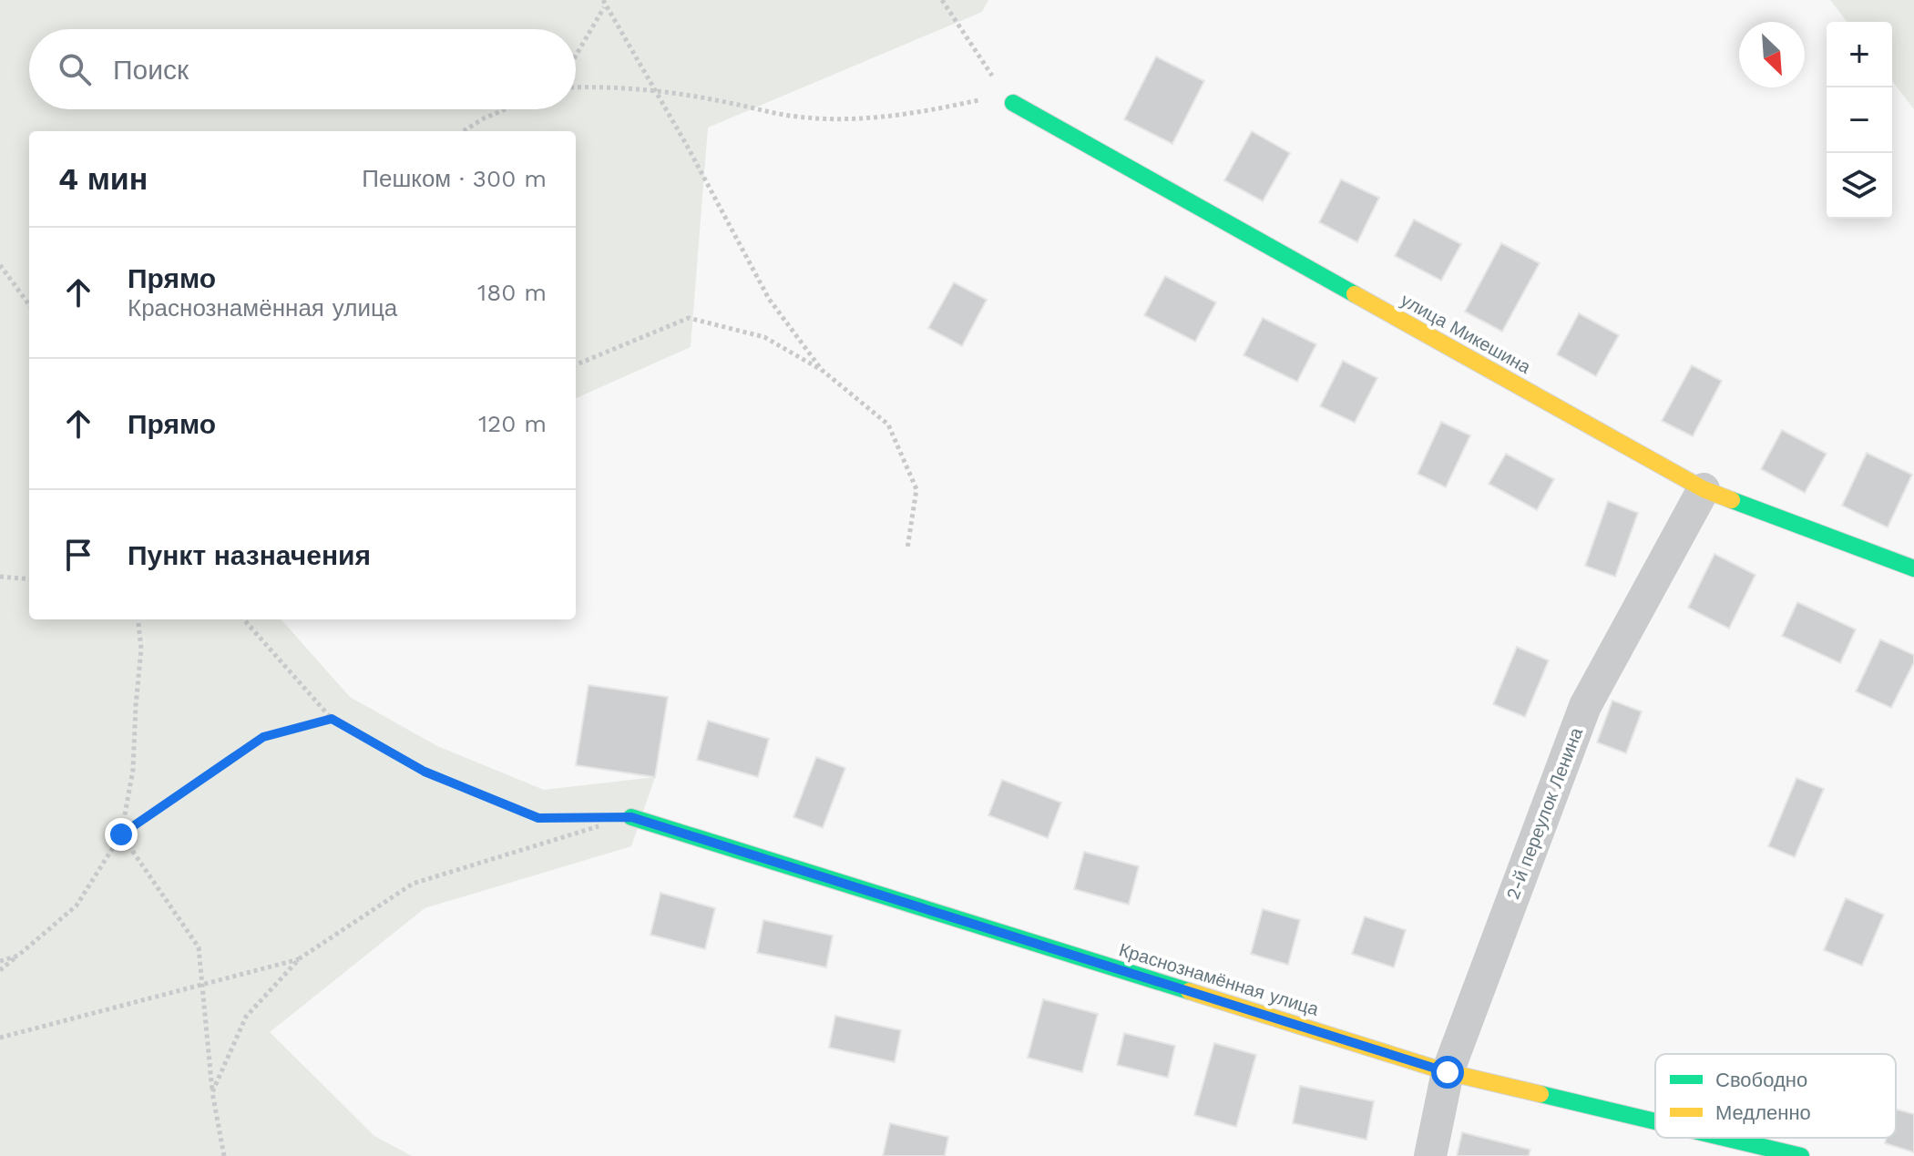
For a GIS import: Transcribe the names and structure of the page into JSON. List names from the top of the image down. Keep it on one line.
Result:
{"streets":{"street":["улица Микешина","2-й переулок Ленина","Краснознамённая улица"]},"crossings":[["улица Микешина","2-й переулок Ленина"],["2-й переулок Ленина","Краснознамённая улица"]],"legend":["Свободно","Медленно"],"north":"bottom right","page":{"map_buttons":["+","−"],"search":"Поиск","heading":["4 мин","Пешком · 300 m"],"list":[["Прямо","Краснознамённая улица","180 m"],["Прямо","120 m"],"Пункт назначения"]}}
